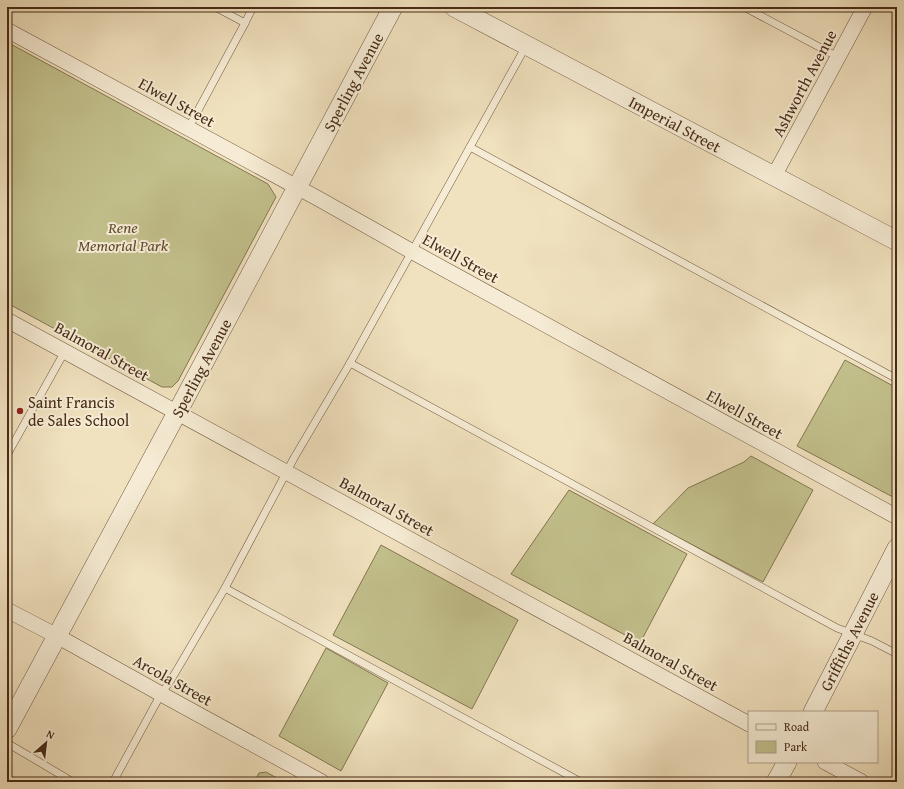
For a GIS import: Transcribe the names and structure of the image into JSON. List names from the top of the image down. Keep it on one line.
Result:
{"streets":{"street":["Sperling Avenue","Ashworth Avenue","Elwell Street","Imperial Street","Balmoral Street","Griffiths Avenue","Arcola Street"]},"crossings":[["Sperling Avenue","Elwell Street"],["Sperling Avenue","Balmoral Street"],["Sperling Avenue","Arcola Street"],["Ashworth Avenue","Imperial Street"]],"parks":["Rene Memorial Park"],"places":["Saint Francis de Sales School"],"legend":["Road","Park"],"north":"top right"}
